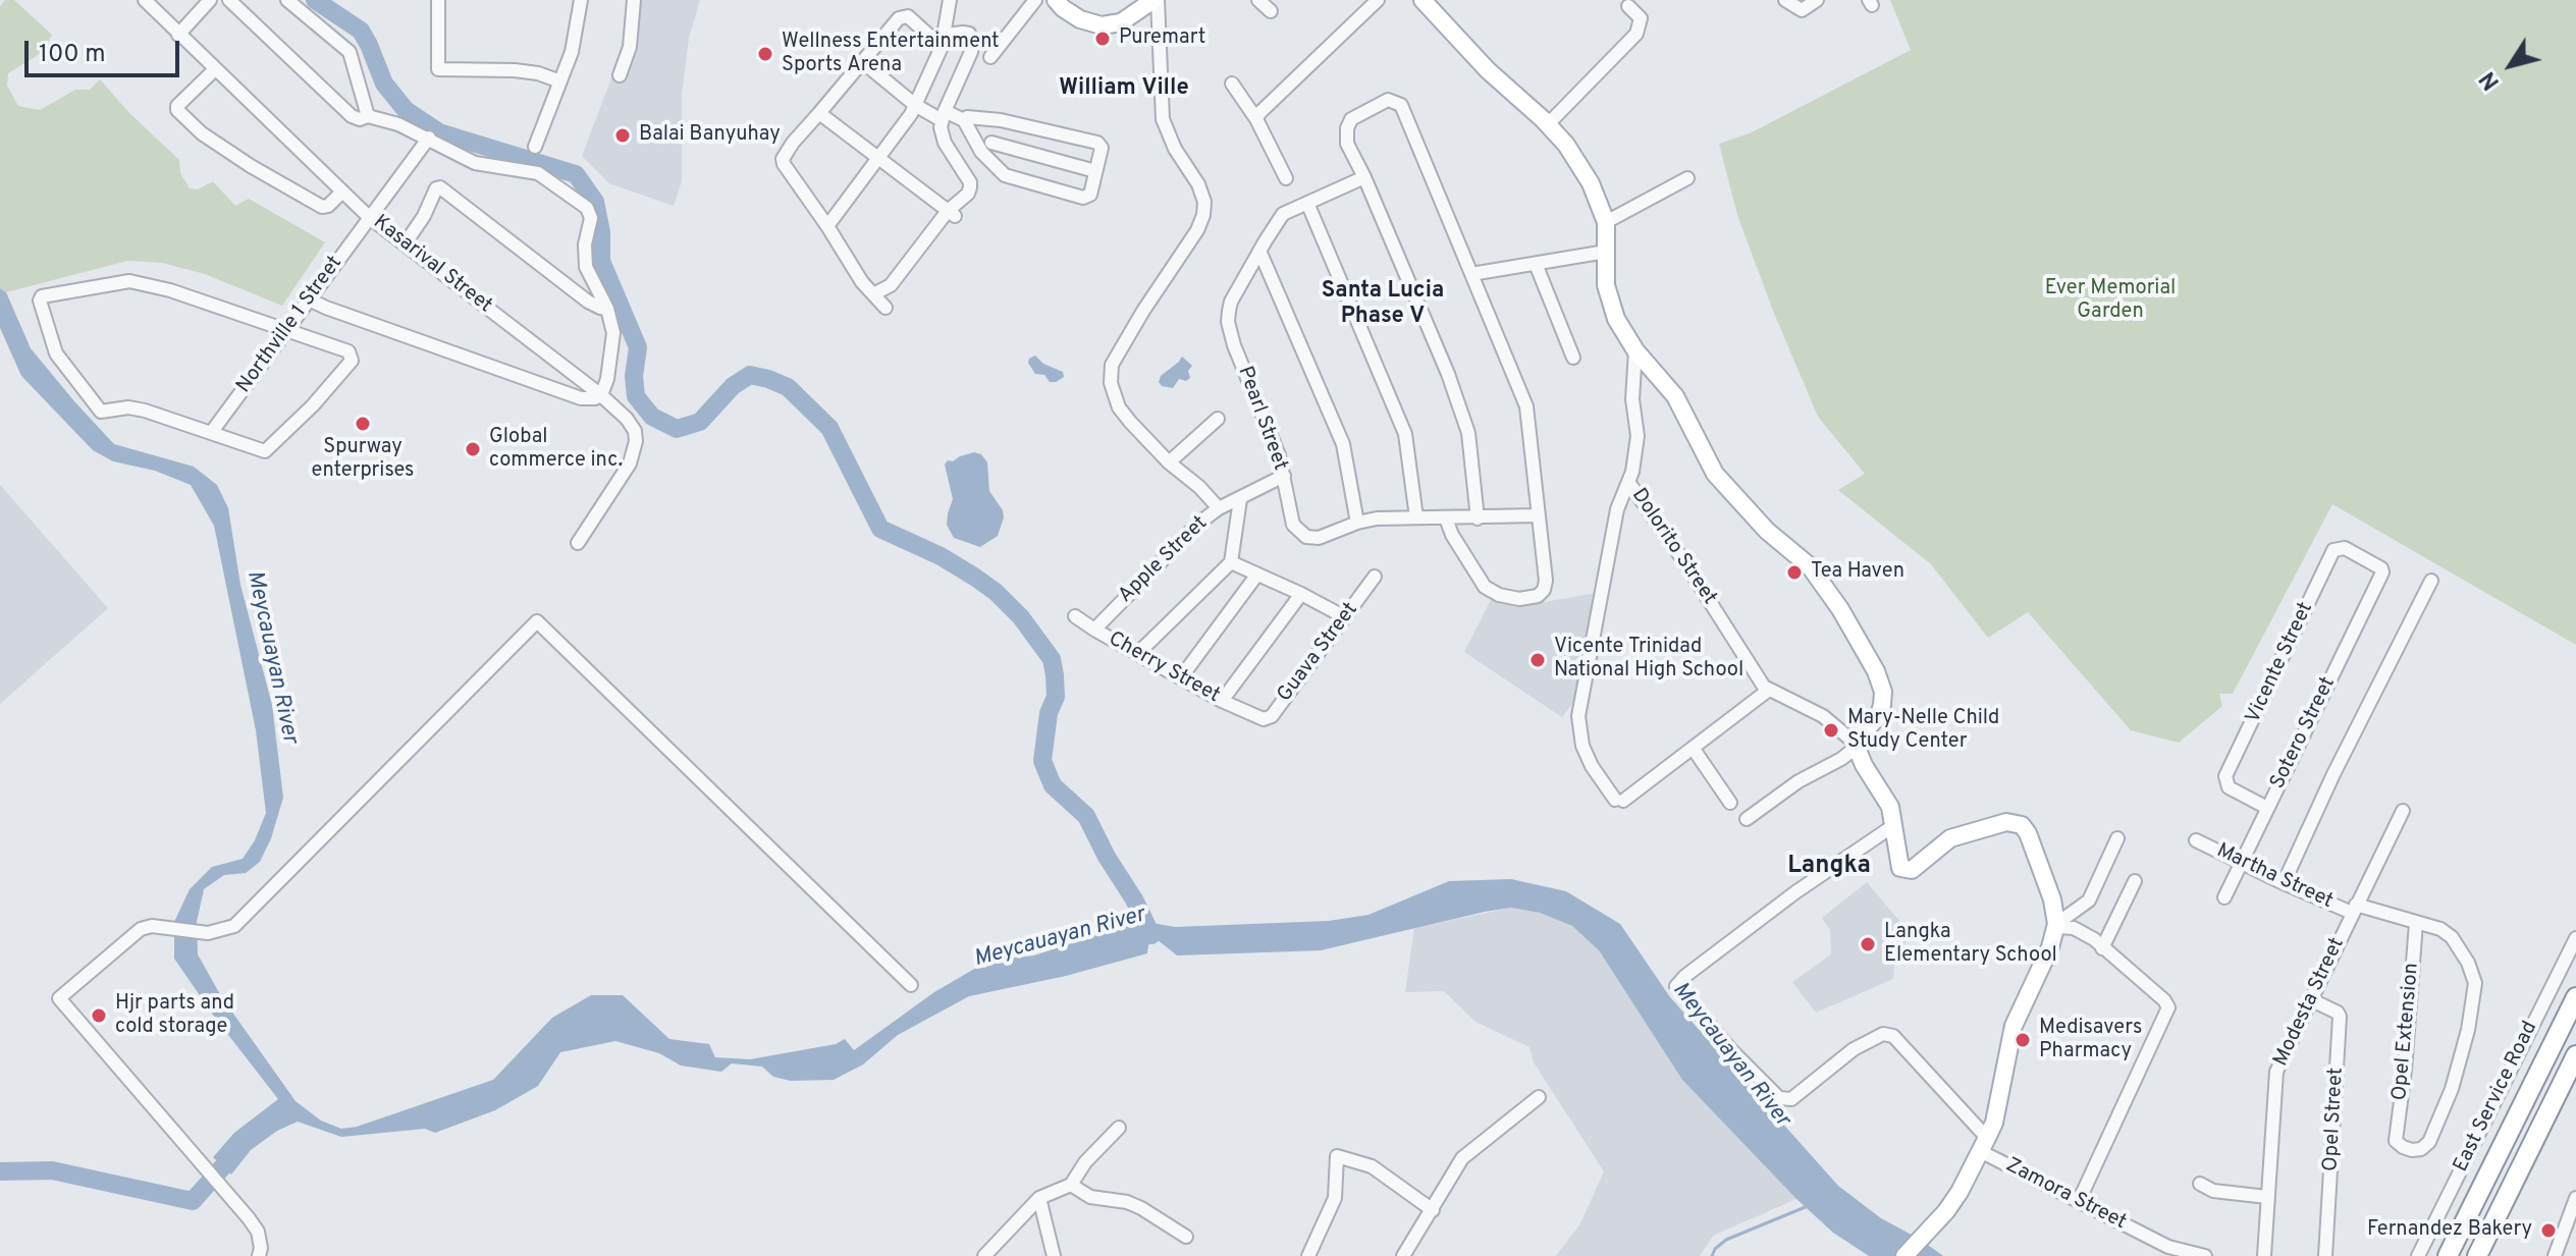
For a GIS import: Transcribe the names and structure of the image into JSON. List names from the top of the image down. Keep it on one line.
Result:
{"streets":{"street":["Kasarival Street","Northville 1 Street","Pearl Street","Dolorito Street","Apple Street","Guava Street","Vicente Street","Cherry Street","Sotero Street","Martha Street","Modesta Street","Opel Extension","East Service Road","Opel Street","Zamora Street"]},"crossings":[["Kasarival Street","Northville 1 Street"],["Pearl Street","Apple Street"],["Apple Street","Cherry Street"],["Guava Street","Cherry Street"],["Vicente Street","Sotero Street"],["Sotero Street","Martha Street"],["Martha Street","Modesta Street"],["Martha Street","Opel Extension"],["Modesta Street","Opel Street"]],"districts":["William Ville","Santa Lucia Phase V","Langka"],"water":["Meycauayan River"],"parks":["Ever Memorial Garden"],"places":["Puremart","Wellness Entertainment Sports Arena","Balai Banyuhay","Spurway enterprises","Global commerce inc.","Tea Haven","Vicente Trinidad National High School","Mary-Nelle Child Study Center","Langka Elementary School","Hjr parts and cold storage","Medisavers Pharmacy","Fernandez Bakery"],"scale_bar":"100 m","north":"bottom left"}
